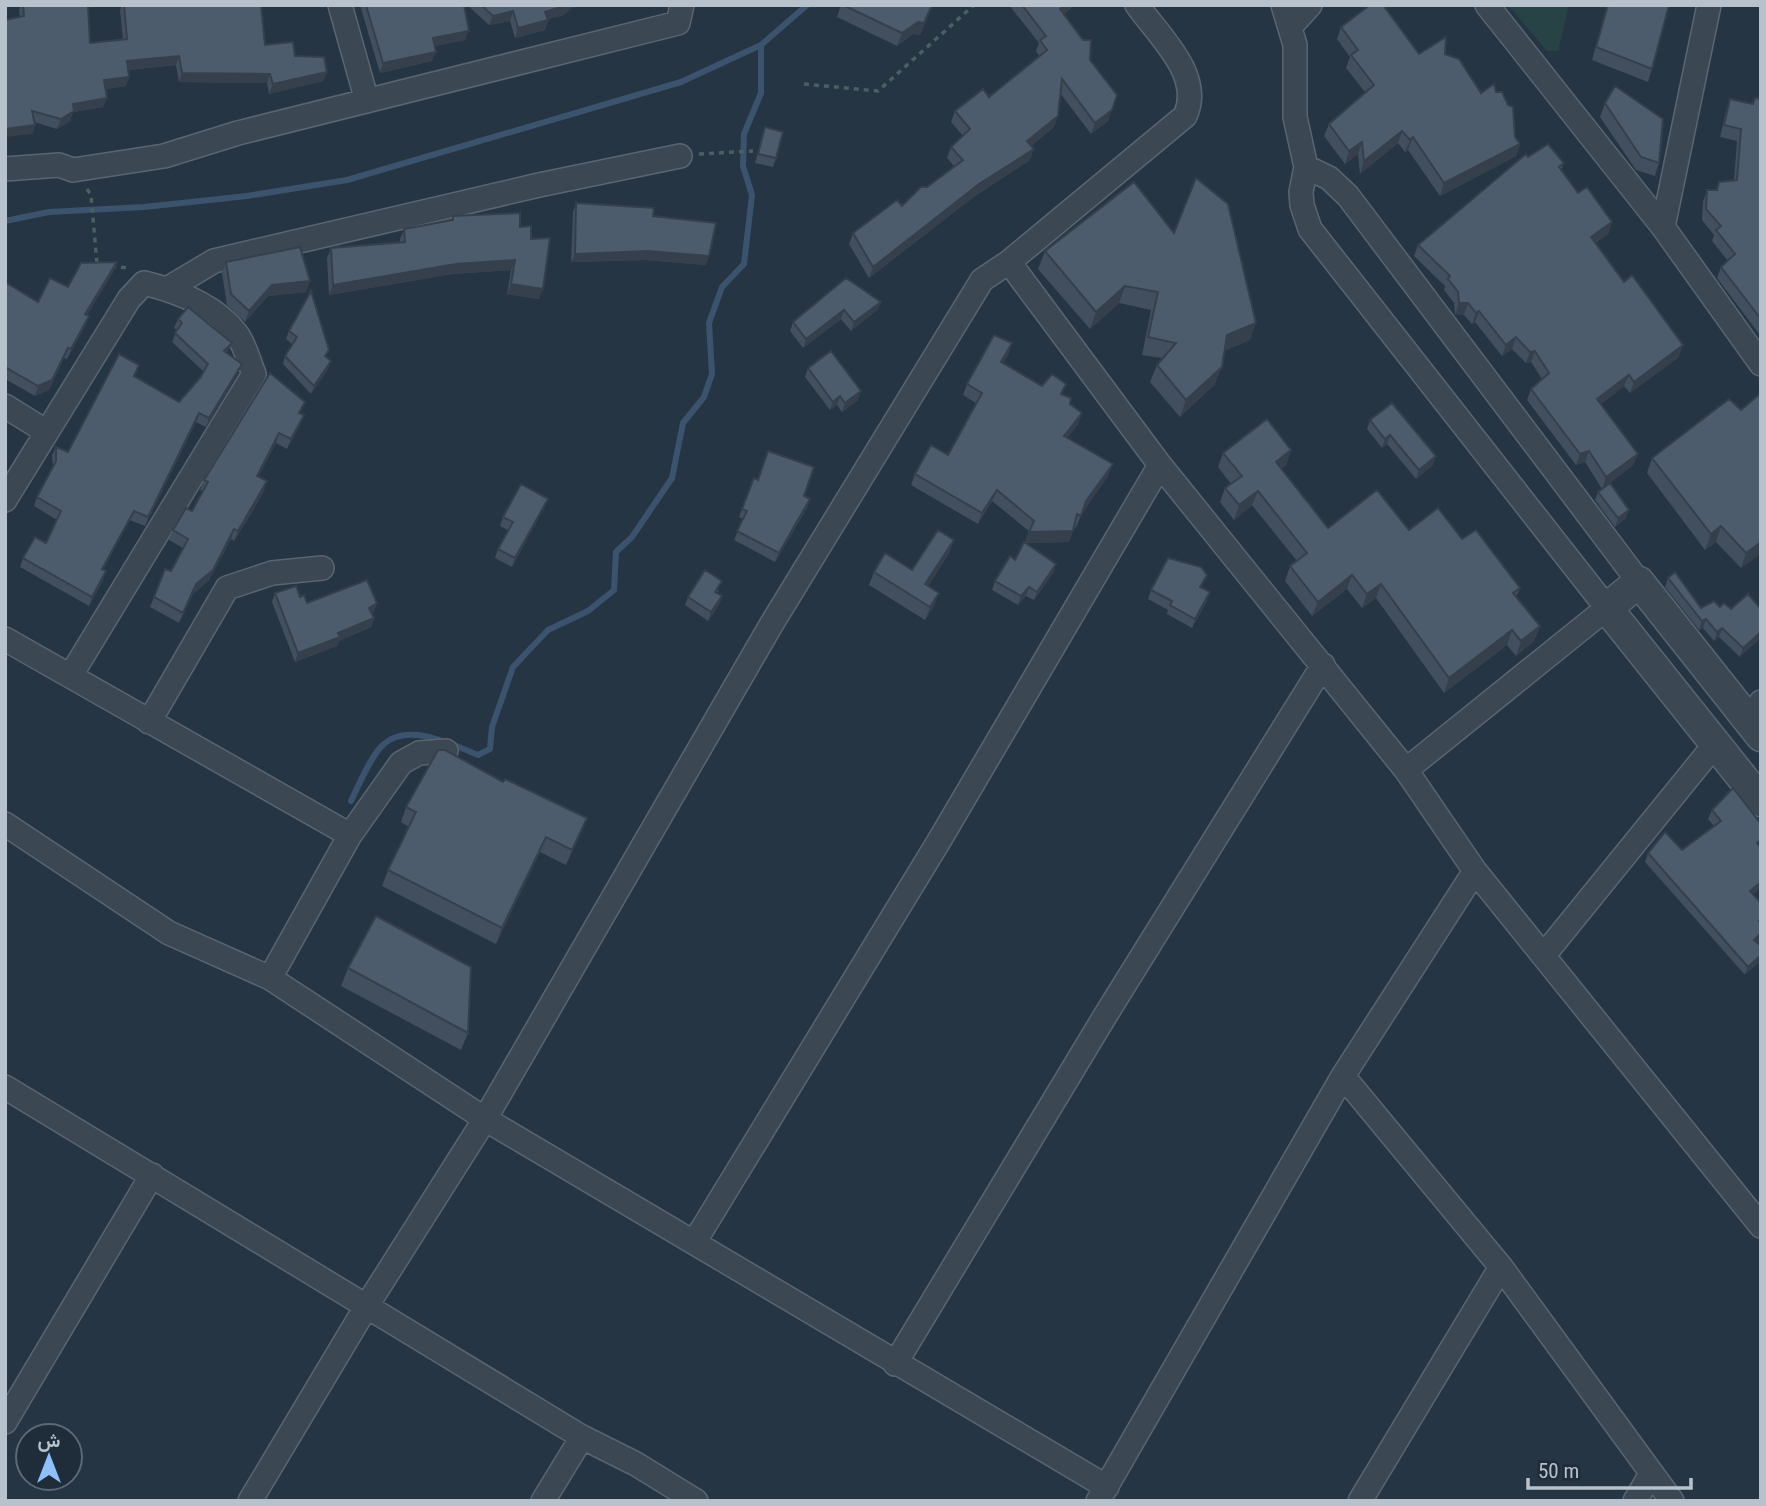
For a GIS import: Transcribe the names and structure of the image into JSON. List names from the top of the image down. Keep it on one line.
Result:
{"scale_bar":"50 m","north":"top"}
